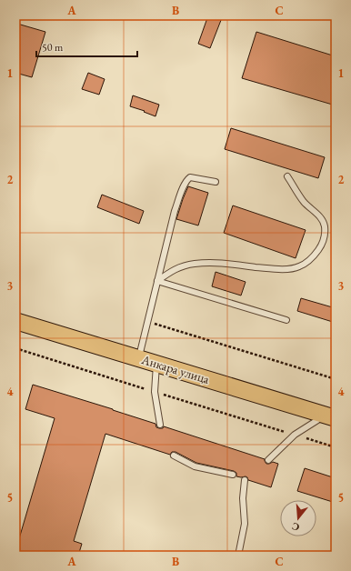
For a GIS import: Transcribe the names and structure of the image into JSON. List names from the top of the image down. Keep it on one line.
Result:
{"streets":{"main road":["Анкара улица"]},"scale_bar":"50 m","north":"bottom","grid":{"columns":["A","B","C"],"rows":["1","2","3","4","5"]}}
